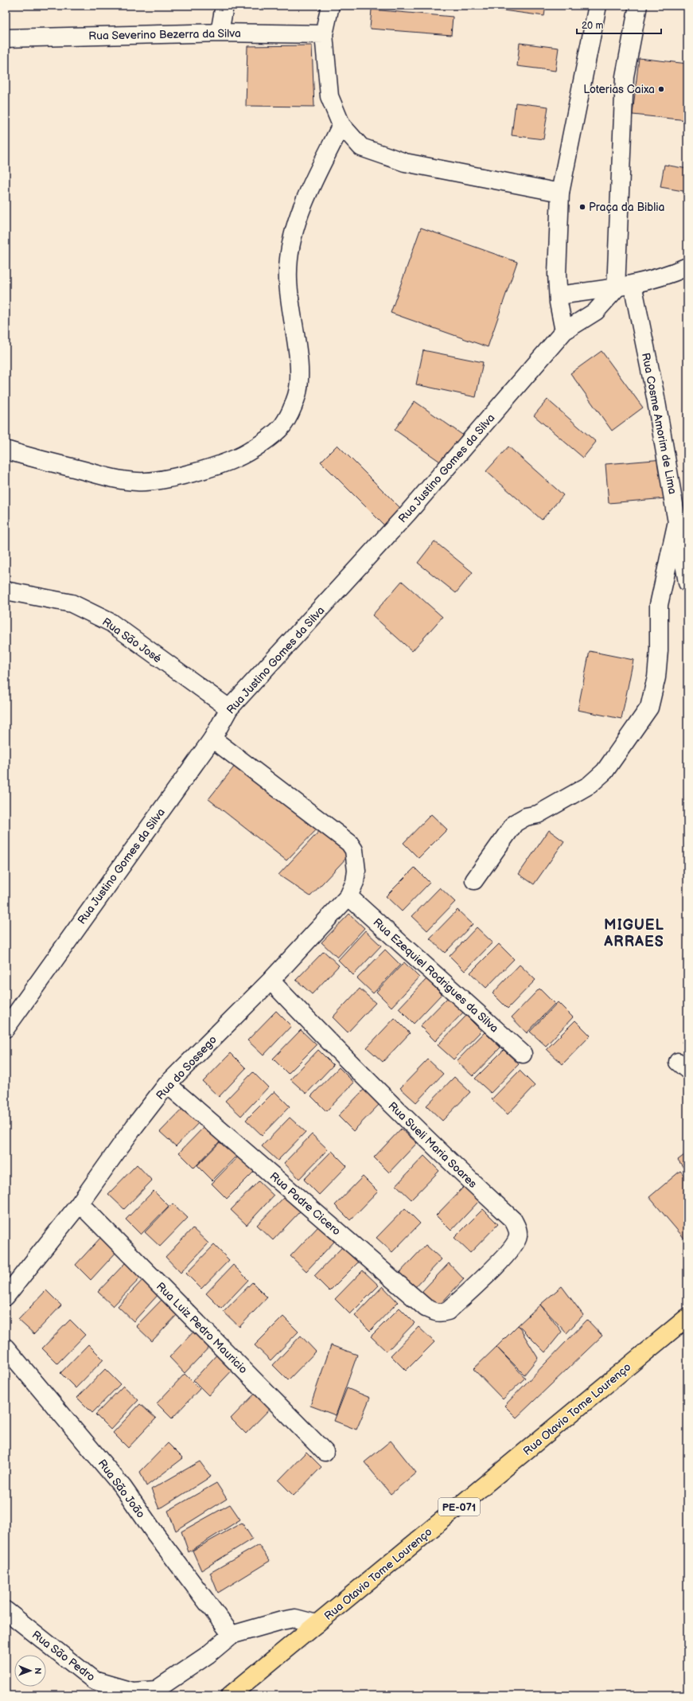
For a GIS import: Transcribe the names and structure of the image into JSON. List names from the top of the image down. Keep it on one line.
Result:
{"streets":{"main road":["Rua Otavio Tome Lourenço","PE-071"],"street":["Rua Severino Bezerra da Silva","Rua Cosme Amorim de Lima","Rua Justino Gomes da Silva","Rua São José","Rua Ezequiel Rodrigues da Silva","Rua do Sossego","Rua Sueli Maria Soares","Rua Padre Cicero","Rua Luiz Pedro Mauricio","Rua São João","Rua São Pedro"]},"crossings":[["Rua Justino Gomes da Silva","Rua São José"],["Rua Justino Gomes da Silva","Rua do Sossego"],["Rua Ezequiel Rodrigues da Silva","Rua do Sossego"],["Rua do Sossego","Rua Sueli Maria Soares"],["Rua do Sossego","Rua Padre Cicero"],["Rua do Sossego","Rua Luiz Pedro Mauricio"],["Rua Sueli Maria Soares","Rua Padre Cicero"],["Rua Otavio Tome Lourenço","Rua São Pedro"],["Rua São João","Rua São Pedro"]],"districts":["MIGUEL ARRAES"],"places":["Loterias Caixa","Praça da Biblia"],"scale_bar":"20 m","north":"right"}
